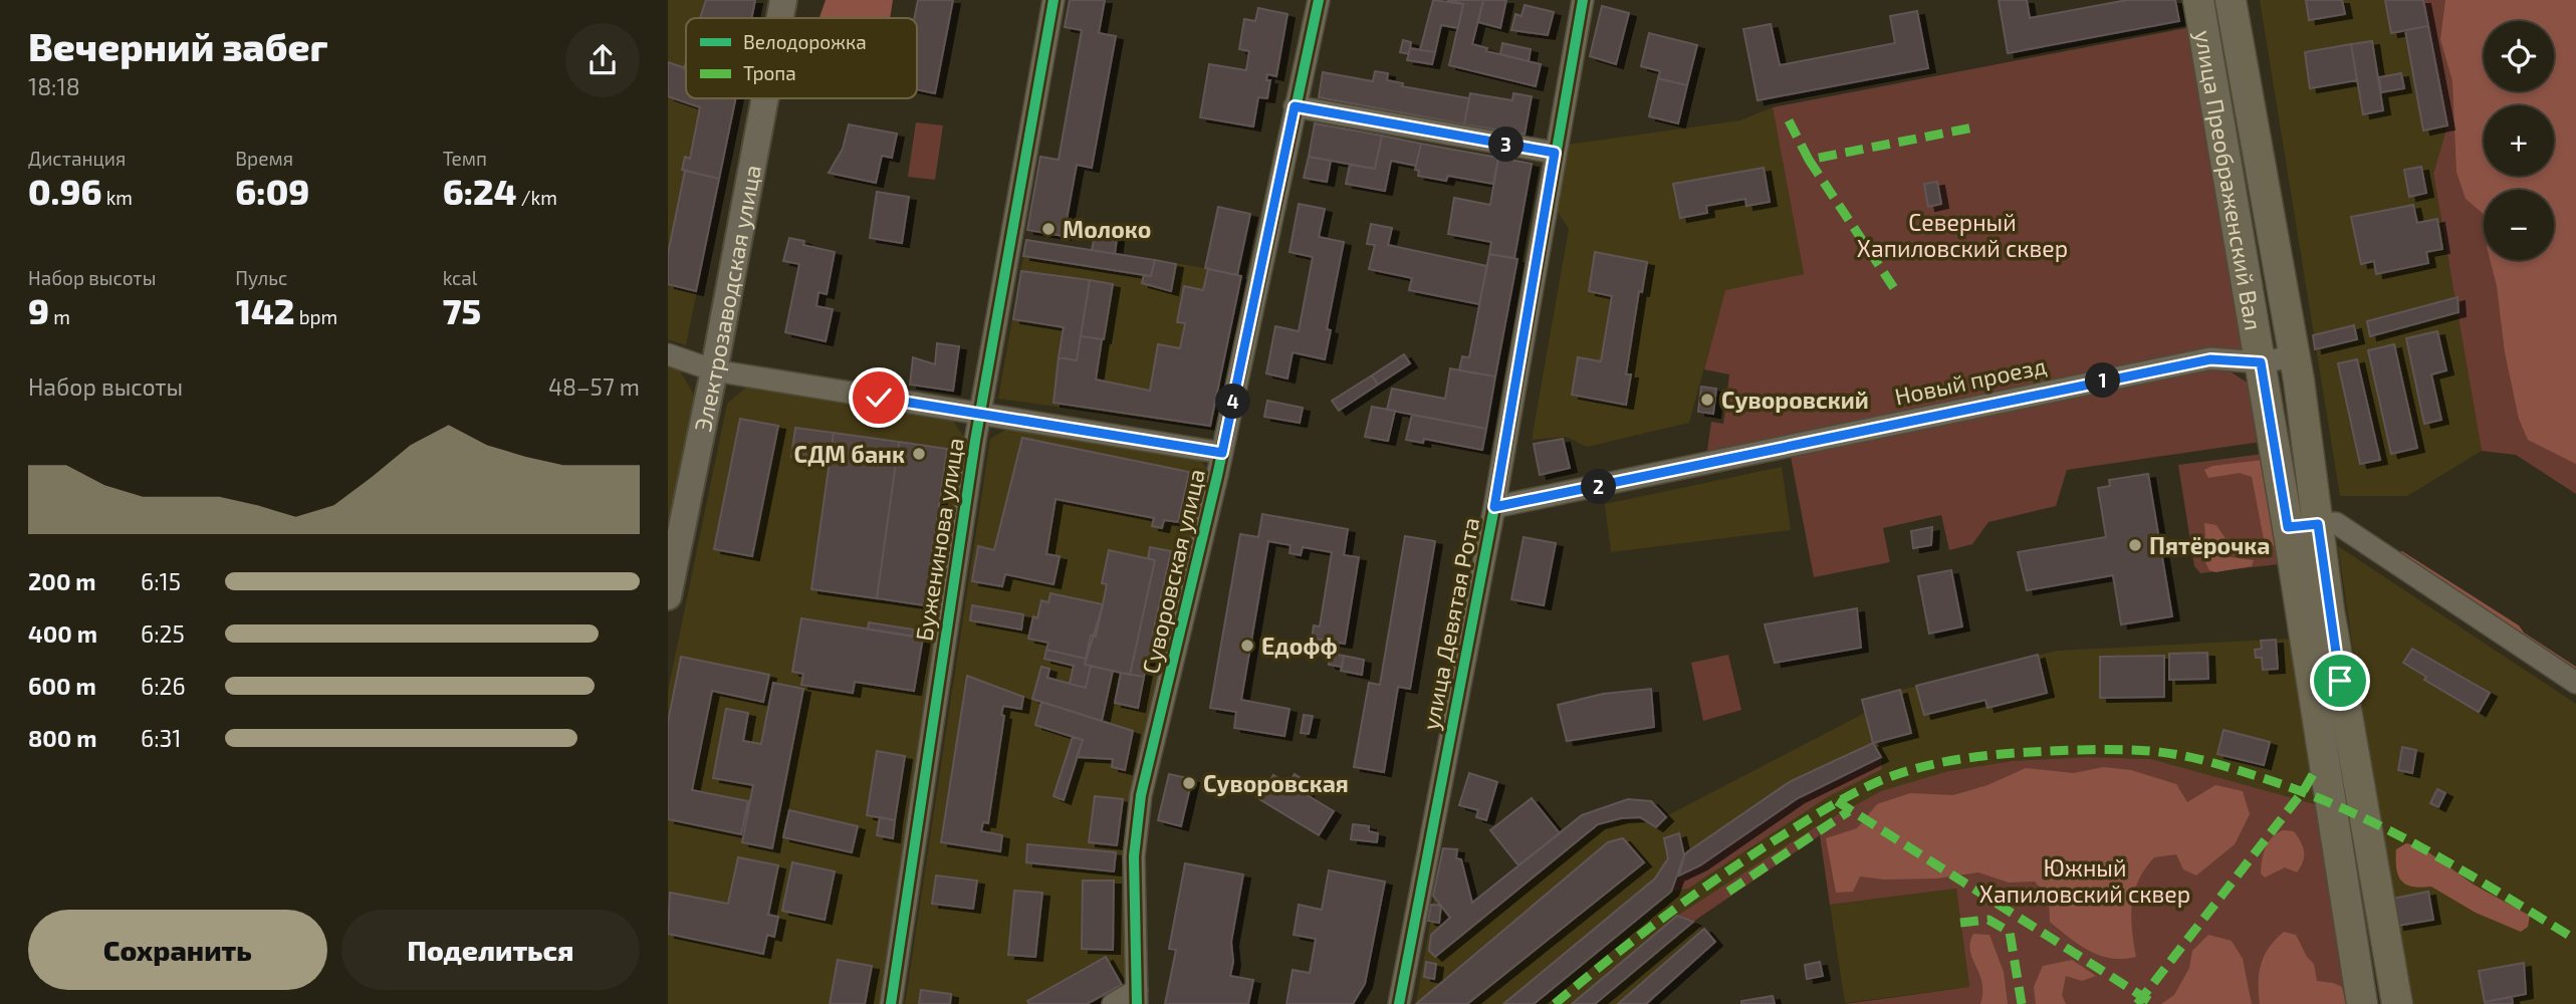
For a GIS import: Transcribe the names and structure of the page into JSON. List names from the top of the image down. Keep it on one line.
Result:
{"streets":{"main road":["улица Преображенский Вал"],"street":["Электрозаводская улица","Новый проезд","Буженинова улица","Суворовская улица","улица Девятая Рота"]},"crossings":[["улица Преображенский Вал","Новый проезд"],["Новый проезд","улица Девятая Рота"]],"parks":["Северный Хапиловский сквер","Южный Хапиловский сквер"],"places":["Молоко","Суворовский","СДМ банк","Пятёрочка","Едофф","Суворовская"],"legend":["Велодорожка","Тропа"],"page":{"heading":["Вечерний забег","18:18"],"map_buttons":["+","−"],"stats":[["Дистанция","0.96 km"],["Время","6:09"],["Темп","6:24 /km"],["Набор высоты","9 m"],["Пульс","142 bpm"],["kcal","75"]],"pins":["3","1","4","2"],"chart":["Набор высоты","48–57 m"],"list":[{"name":"200 m","note":"6:15"},{"name":"400 m","note":"6:25"},{"name":"600 m","note":"6:26"},{"name":"800 m","note":"6:31"}],"buttons":["Сохранить","Поделиться"]}}
